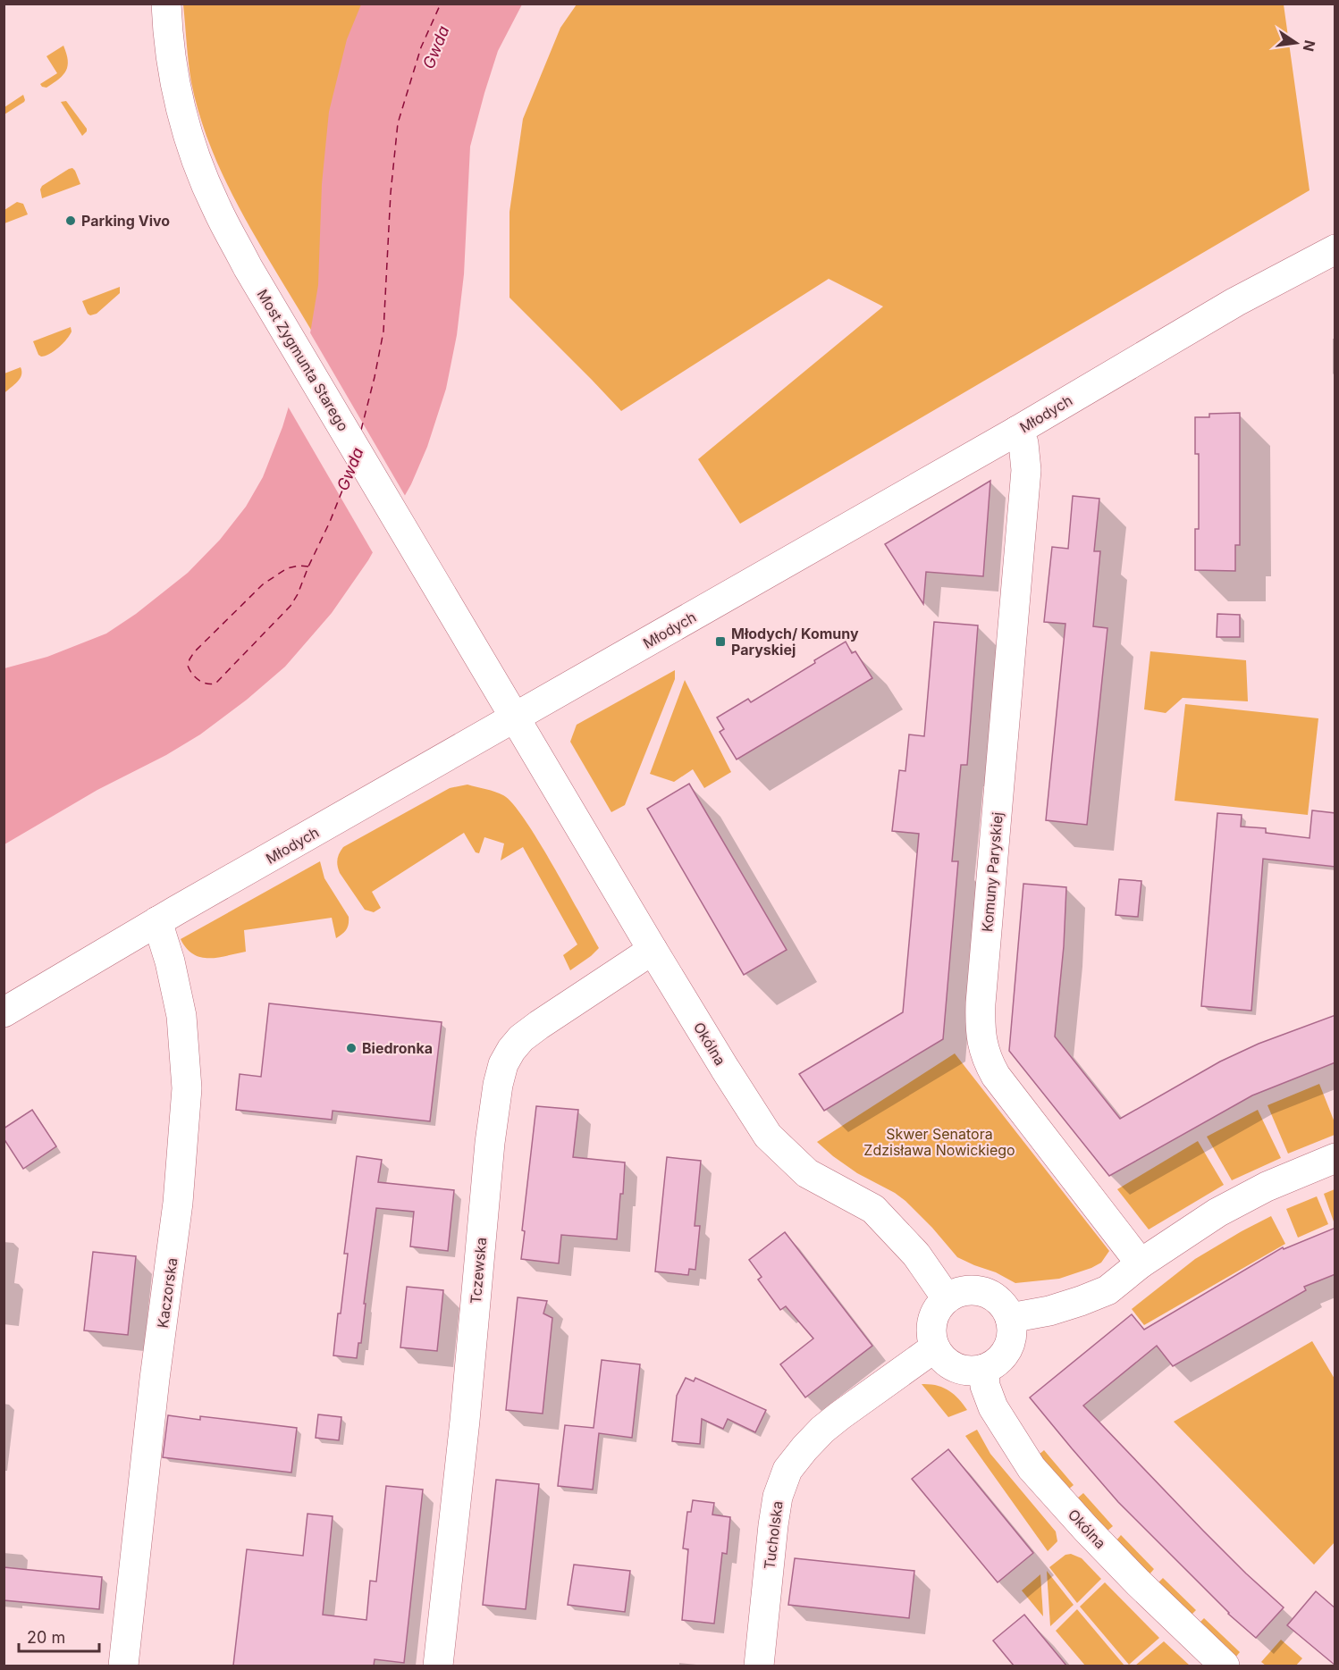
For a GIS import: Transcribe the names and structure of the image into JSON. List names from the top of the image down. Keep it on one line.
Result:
{"streets":{"street":["Most Zygmunta Starego","Młodych","Komuny Paryskiej","Okólna","Tczewska","Kaczorska","Tucholska"]},"crossings":[["Most Zygmunta Starego","Młodych"],["Most Zygmunta Starego","Okólna"],["Młodych","Komuny Paryskiej"],["Młodych","Okólna"],["Młodych","Kaczorska"],["Okólna","Tczewska"],["Okólna","Tucholska"]],"water":["Gwda"],"parks":["Skwer Senatora Zdzisława Nowickiego"],"places":{"other":["Parking Vivo","Biedronka"],"transit":["Młodych/ Komuny Paryskiej"]},"scale_bar":"20 m","north":"right"}
